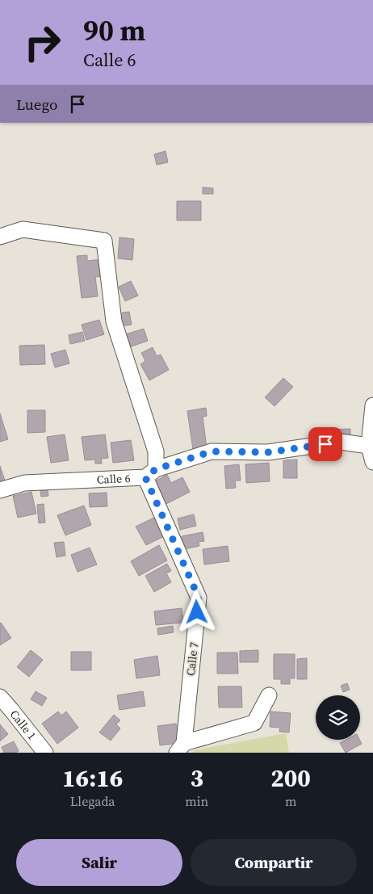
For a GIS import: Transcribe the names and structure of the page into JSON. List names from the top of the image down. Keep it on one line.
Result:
{"streets":{"street":["Calle 6","Calle 7","Calle 1"]},"crossings":[["Calle 6","Calle 7"]],"page":{"turn":["90 m","Calle 6"],"then":"Luego","eta":["16:16","Llegada","3","min","200","m"],"buttons":["Salir","Compartir"]}}
